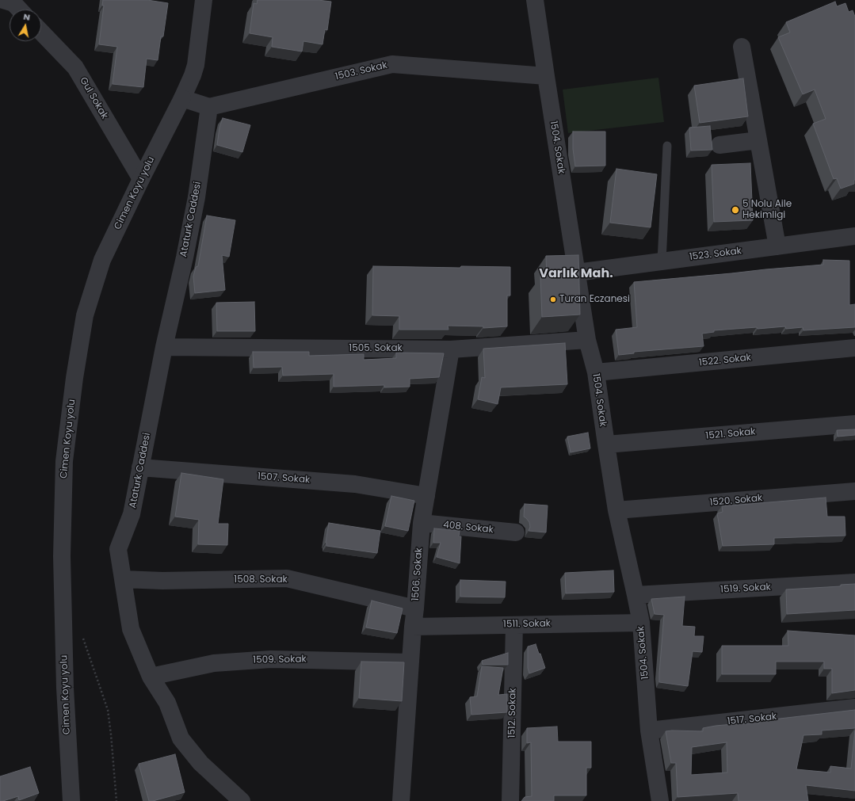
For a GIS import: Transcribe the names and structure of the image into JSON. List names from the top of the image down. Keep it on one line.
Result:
{"streets":{"street":["1503. Sokak","Gul Sokak","1504. Sokak","Cimen Koyu yolu","Ataturk Caddesi","1523. Sokak","1505. Sokak","1522. Sokak","1521. Sokak","1507. Sokak","1520. Sokak","408. Sokak","1506. Sokak","1508. Sokak","1519. Sokak","1511. Sokak","1509. Sokak","1512. Sokak","1517. Sokak"]},"crossings":[["1503. Sokak","1504. Sokak"],["1503. Sokak","Ataturk Caddesi"],["Gul Sokak","Cimen Koyu yolu"],["1504. Sokak","1523. Sokak"],["1504. Sokak","1505. Sokak"],["1504. Sokak","1522. Sokak"],["1504. Sokak","1521. Sokak"],["1504. Sokak","1520. Sokak"],["1504. Sokak","1519. Sokak"],["1504. Sokak","1511. Sokak"],["1504. Sokak","1517. Sokak"],["Ataturk Caddesi","1505. Sokak"],["Ataturk Caddesi","1507. Sokak"],["Ataturk Caddesi","1508. Sokak"],["Ataturk Caddesi","1509. Sokak"],["1505. Sokak","1506. Sokak"],["1507. Sokak","1506. Sokak"],["408. Sokak","1506. Sokak"],["1506. Sokak","1508. Sokak"],["1506. Sokak","1511. Sokak"],["1506. Sokak","1509. Sokak"],["1511. Sokak","1512. Sokak"]],"districts":["Varlık Mah."],"places":["5 Nolu Aile Hekimligi","Turan Eczanesi"],"north":"top"}
